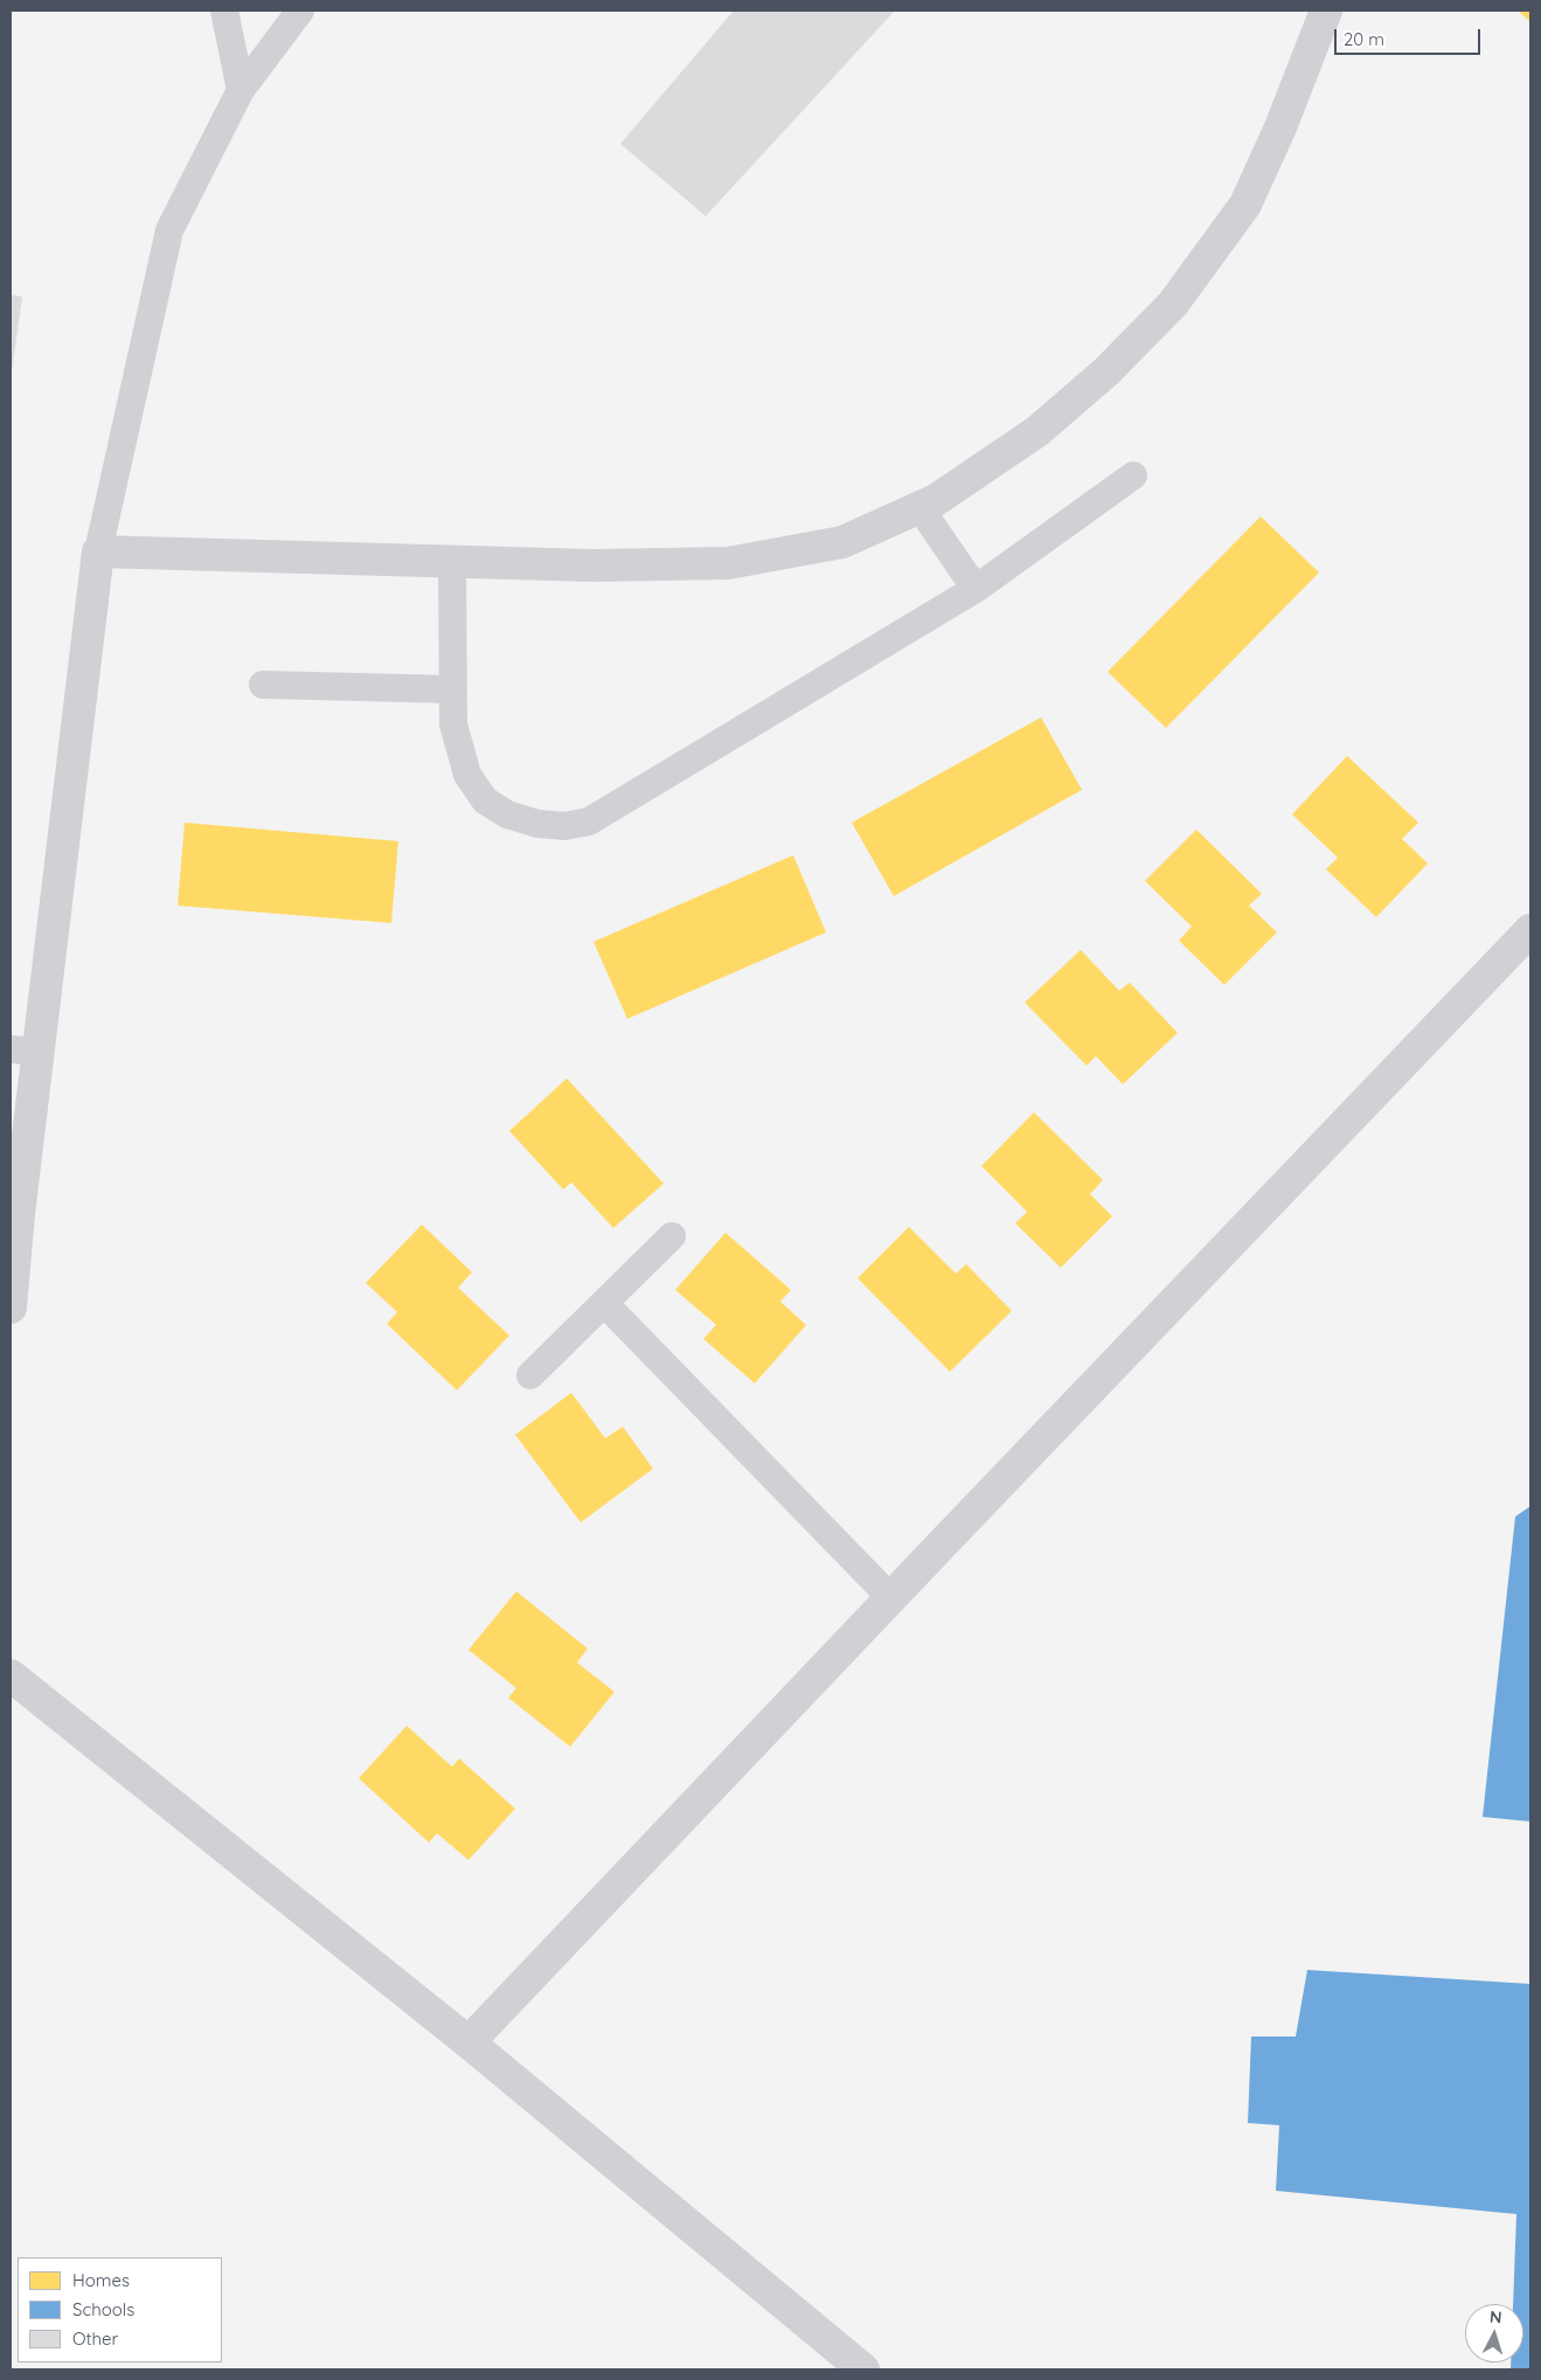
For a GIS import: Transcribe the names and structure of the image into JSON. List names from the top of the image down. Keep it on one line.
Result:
{"legend":["Homes","Schools","Other"],"scale_bar":"20 m","north":"top"}
